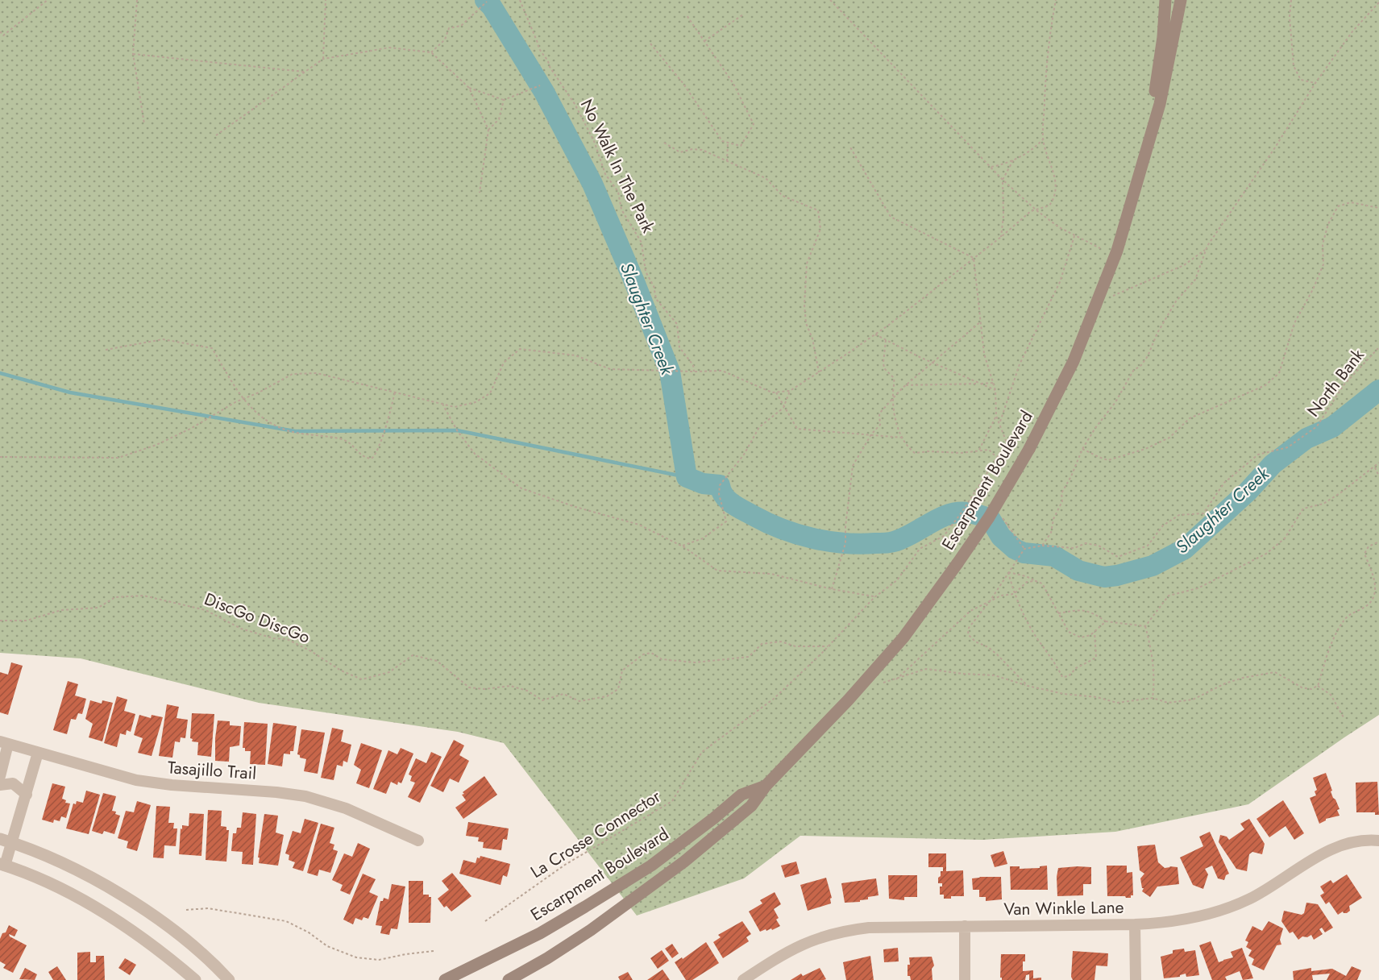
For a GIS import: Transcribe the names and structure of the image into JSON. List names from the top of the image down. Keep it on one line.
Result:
{"streets":{"main road":["Escarpment Boulevard"],"street":["Tasajillo Trail","Van Winkle Lane"],"path":["No Walk In The Park","North Bank","DiscGo DiscGo","La Crosse Connector"]},"crossings":[["DiscGo DiscGo","La Crosse Connector"]],"water":["Slaughter Creek"]}
